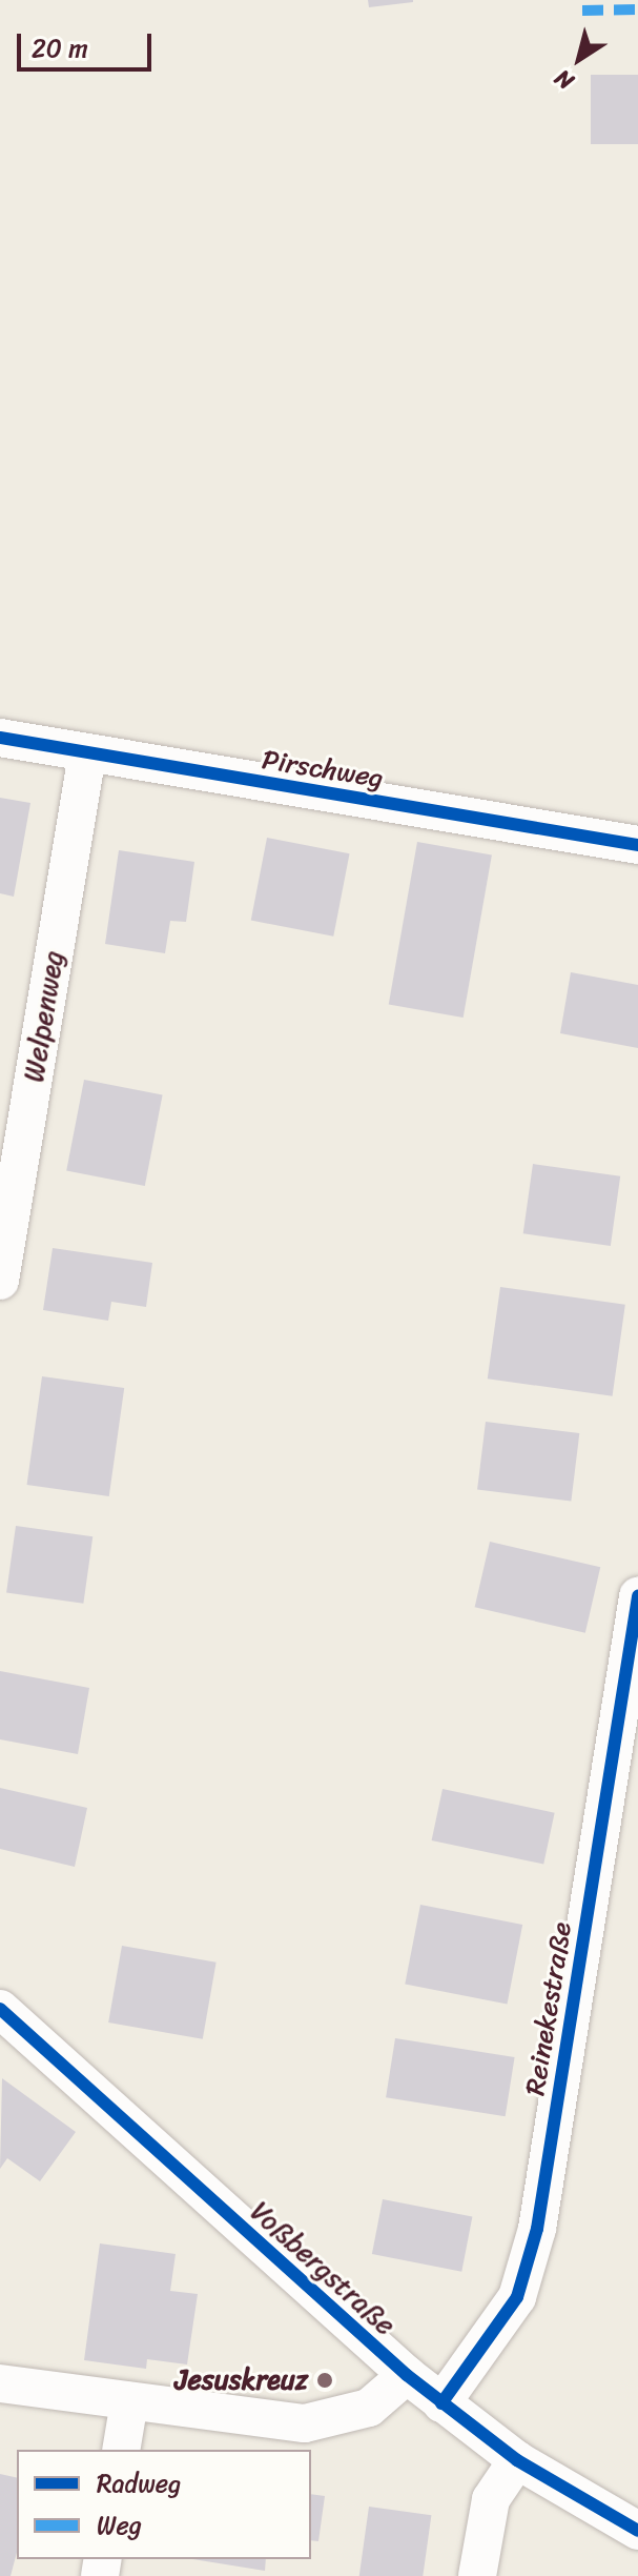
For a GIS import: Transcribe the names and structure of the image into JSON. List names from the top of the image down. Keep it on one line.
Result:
{"streets":{"street":["Pirschweg","Welpenweg","Reinekestraße","Voßbergstraße"]},"crossings":[["Pirschweg","Welpenweg"],["Reinekestraße","Voßbergstraße"]],"places":["Jesuskreuz"],"legend":["Radweg","Weg"],"scale_bar":"20 m","north":"bottom left"}
